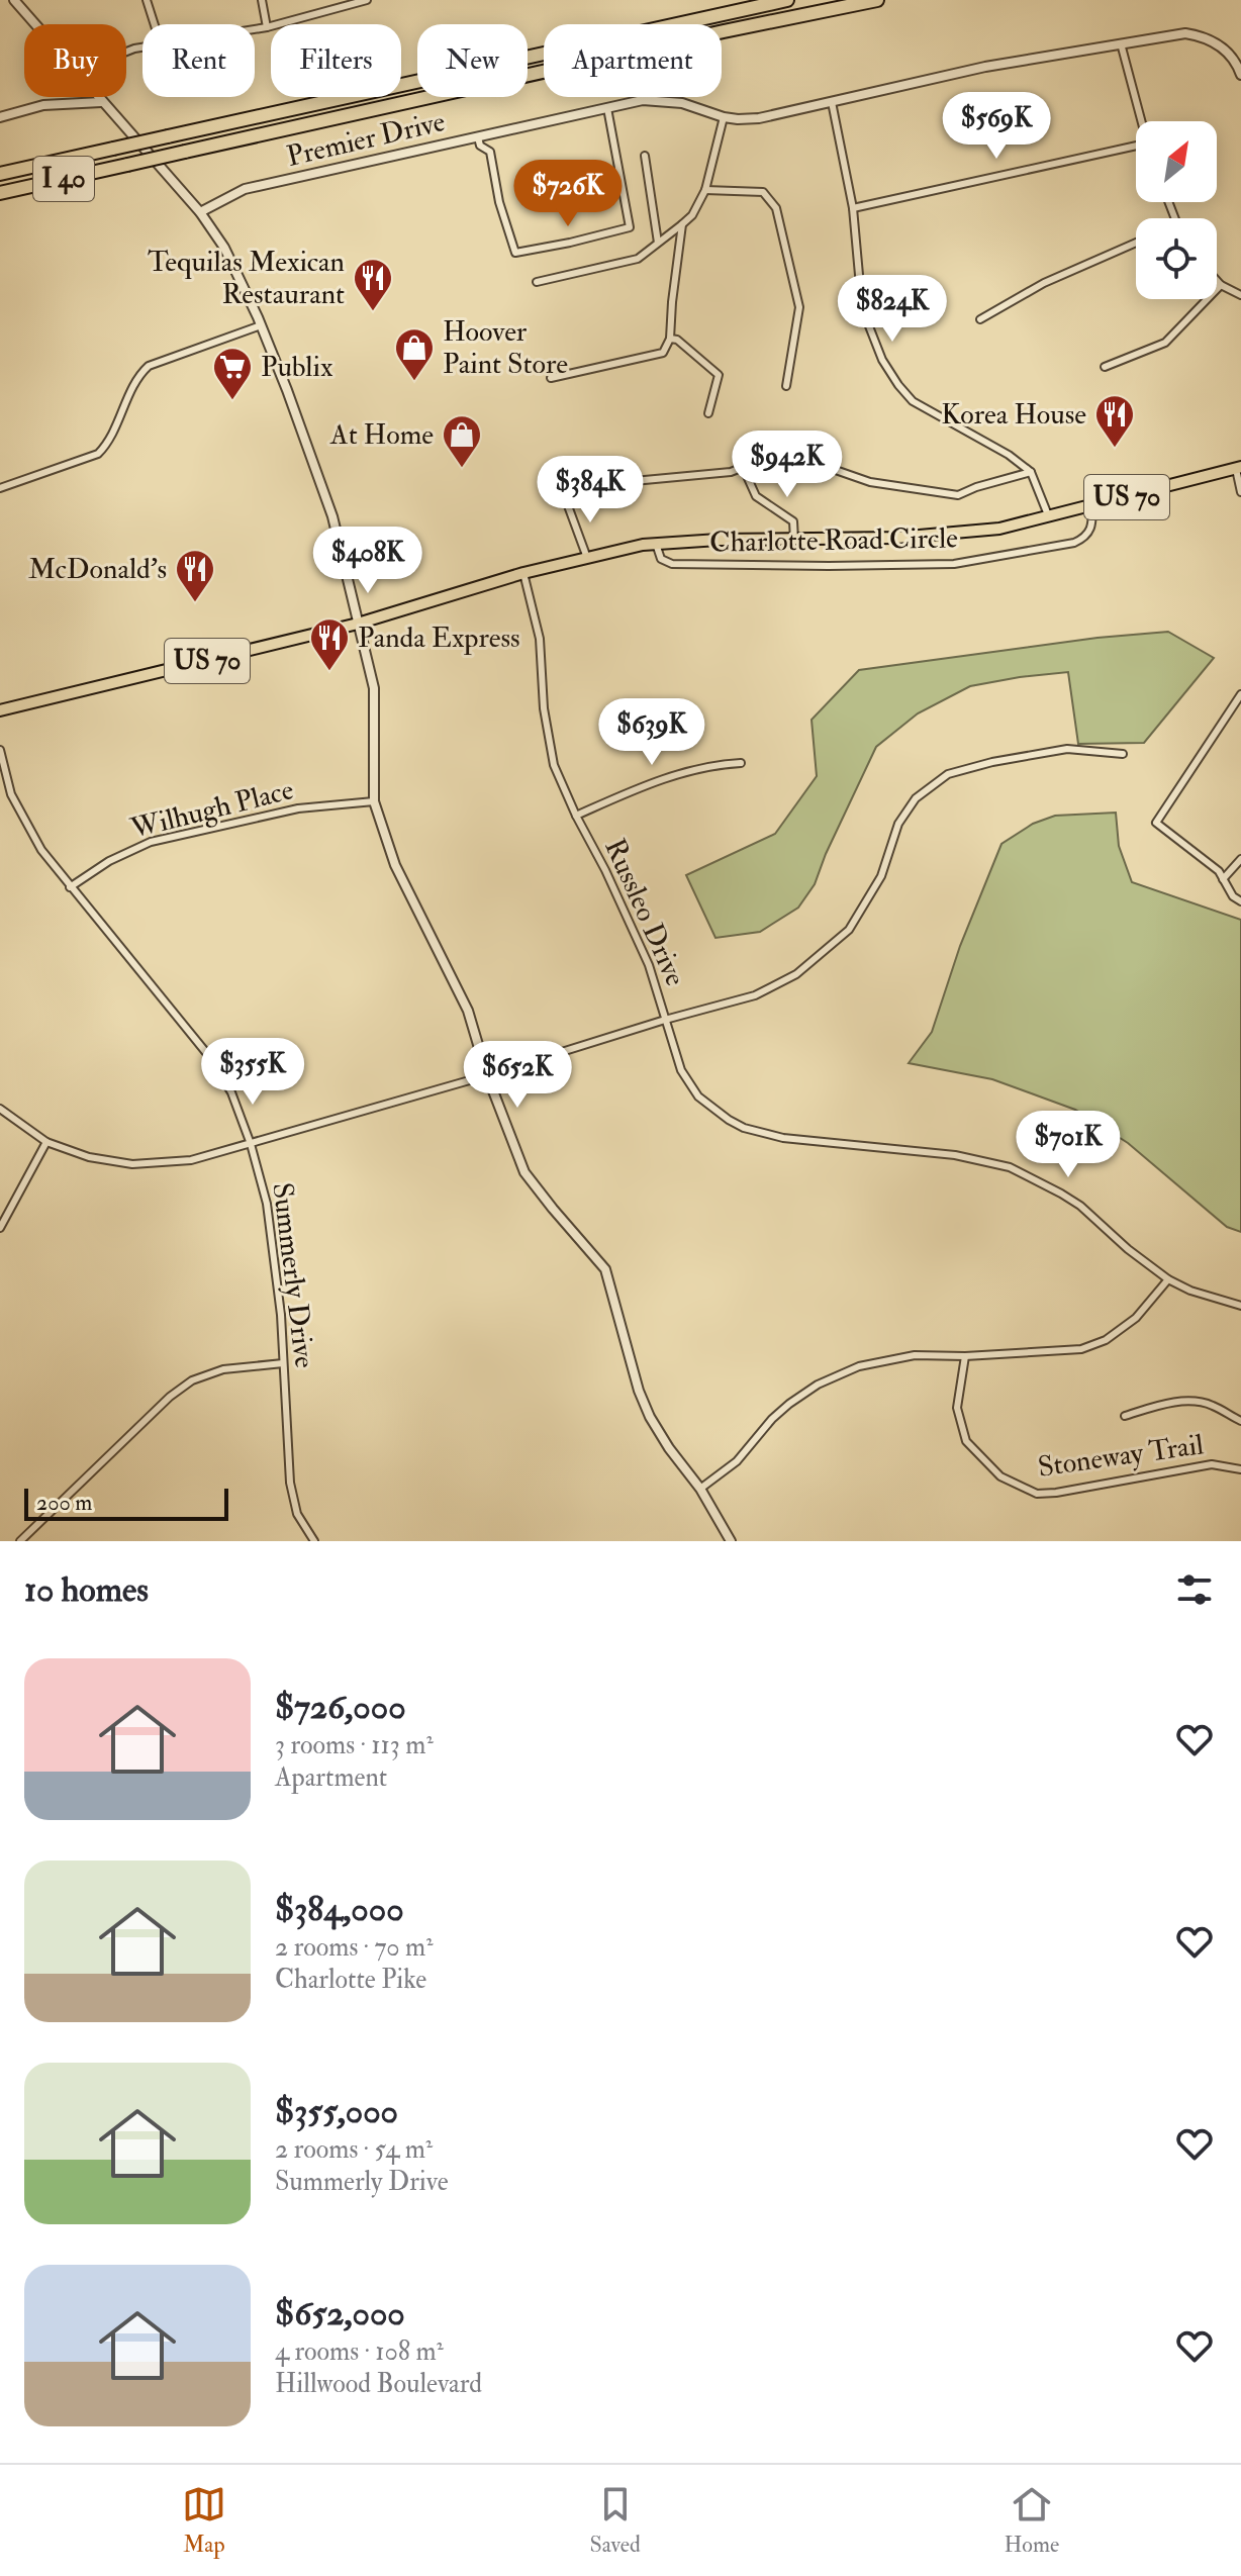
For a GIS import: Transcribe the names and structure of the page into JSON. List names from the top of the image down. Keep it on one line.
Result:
{"streets":{"highway":["I 40"],"main road":["US 70"],"street":["Premier Drive","Charlotte Road Circle","Wilhugh Place","Russleo Drive","Summerly Drive","Stoneway Trail"]},"crossings":[["US 70","Charlotte Road Circle"],["US 70","Russleo Drive"],["Wilhugh Place","Summerly Drive"]],"places":{"restaurant":["Tequilas Mexican Restaurant","Korea House","McDonald's","Panda Express"],"shop":["Hoover Paint Store","At Home"],"supermarket":["Publix"]},"scale_bar":"200 m","north":"top right","page":{"chip":["Buy","Rent","Filters","New","Apartment"],"price":["$569K","$726K","$824K","$942K","$384K","$408K","$639K","$355K","$652K","$701K"],"scale":"200 m","heading":"10 homes","list":[{"name":"$726,000","note":"3 rooms · 113 m² · Apartment"},{"name":"$384,000","note":"2 rooms · 70 m² · Charlotte Pike"},{"name":"$355,000","note":"2 rooms · 54 m² · Summerly Drive"},{"name":"$652,000","note":"4 rooms · 108 m² · Hillwood Boulevard"}],"tabs":["Map","Saved","Home"]}}
